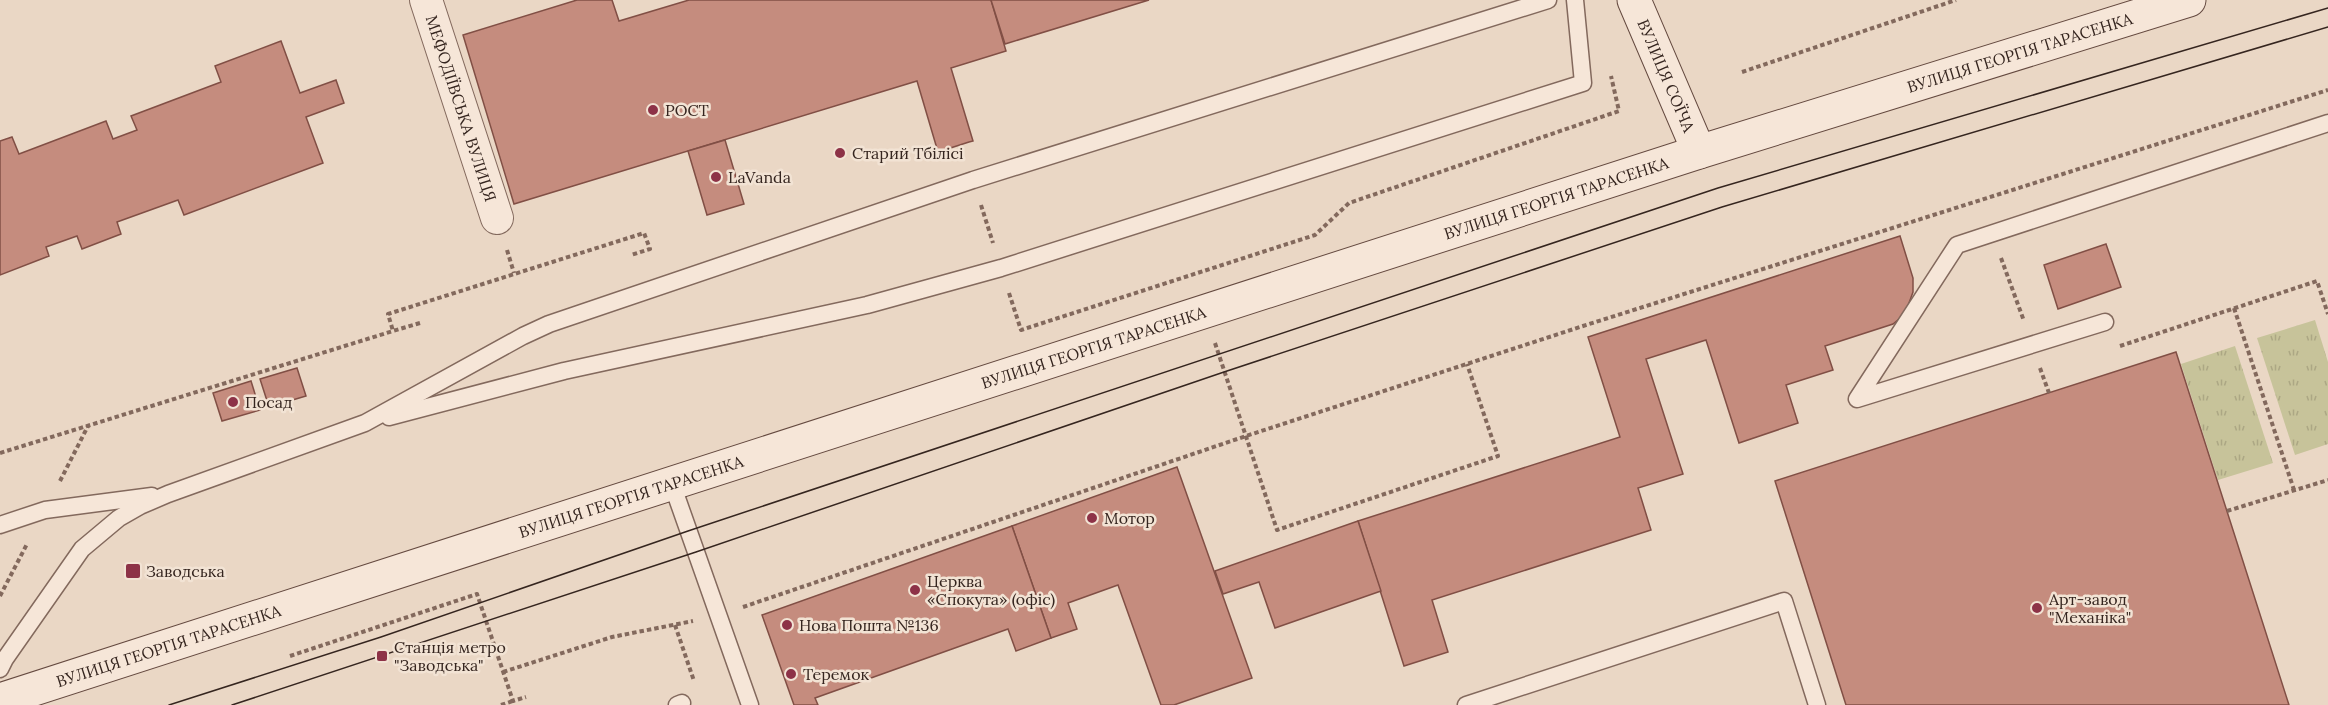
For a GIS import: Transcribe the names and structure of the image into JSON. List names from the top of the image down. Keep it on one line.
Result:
{"streets":{"main road":["ВУЛИЦЯ ГЕОРГІЯ ТАРАСЕНКА","ВУЛИЦЯ СОЇЧА"],"street":["МЕФОДІЇВСЬКА ВУЛИЦЯ"]},"crossings":[["ВУЛИЦЯ ГЕОРГІЯ ТАРАСЕНКА","ВУЛИЦЯ СОЇЧА"]],"places":{"other":["РОСТ","Старий Тбілісі","LaVanda","Посад","Мотор","Церква «Спокута» (офіс)","Арт-завод \"Механіка\"","Нова Пошта №136","Теремок"],"transit":["Заводська","Станція метро \"Заводська\""]}}
